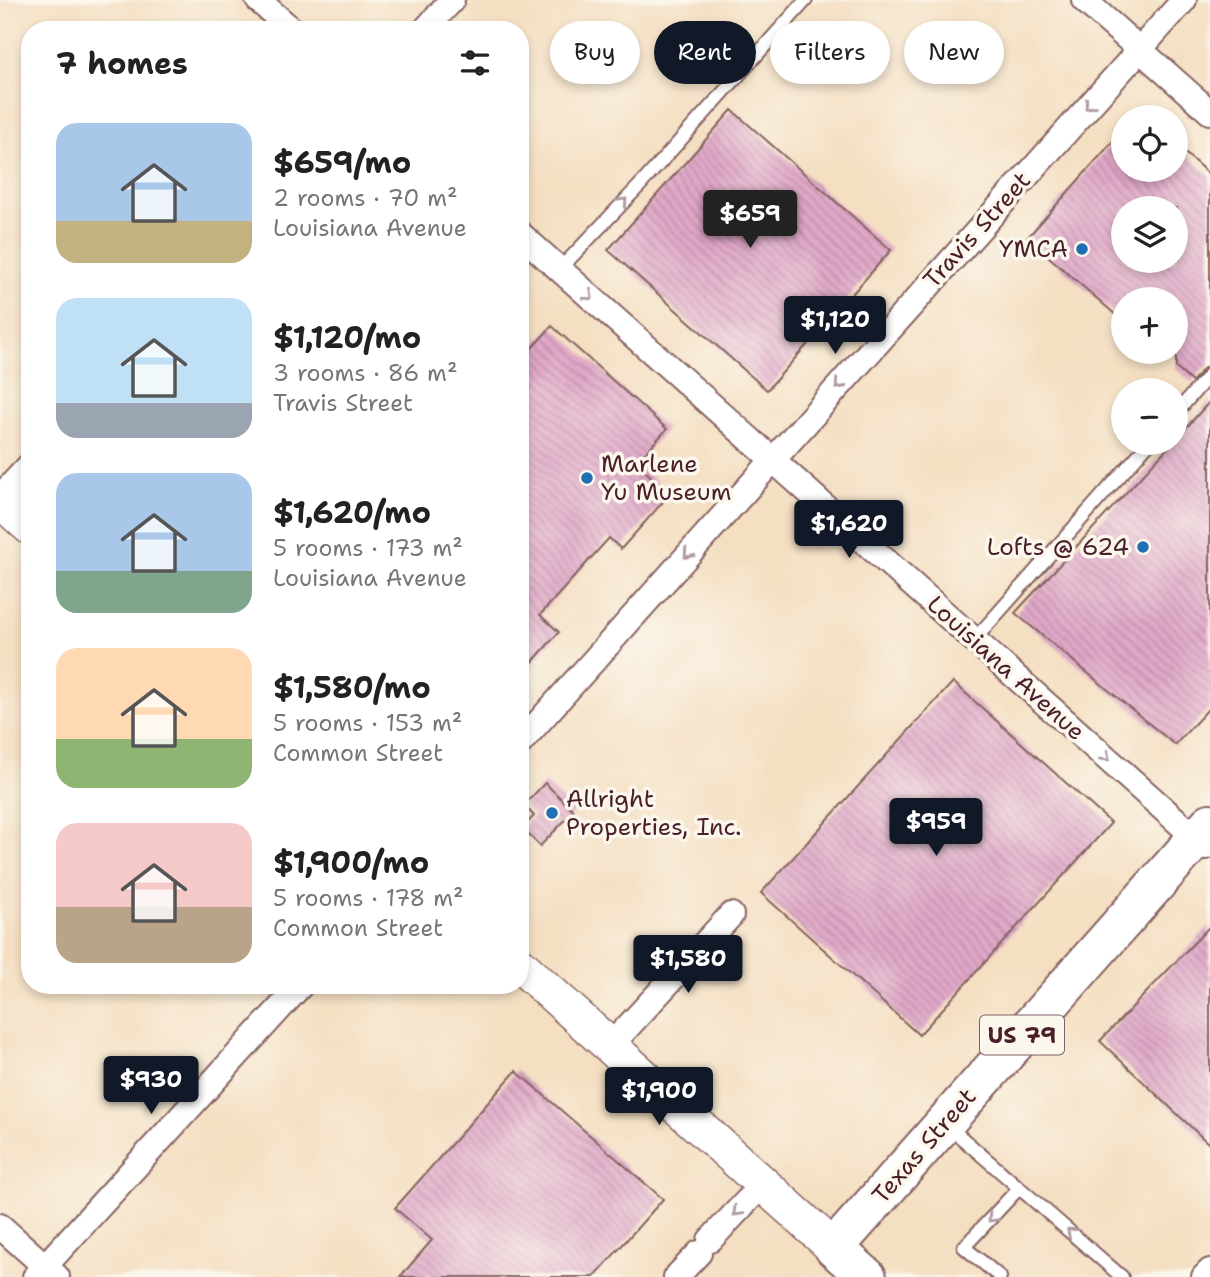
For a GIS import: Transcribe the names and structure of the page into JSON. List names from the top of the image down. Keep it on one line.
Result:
{"streets":{"main road":["US 79","Texas Street"],"street":["Travis Street","Louisiana Avenue"]},"crossings":[["Travis Street","Louisiana Avenue"],["Louisiana Avenue","Texas Street"]],"one_way":["Travis Street","Louisiana Avenue"],"places":["YMCA","Marlene Yu Museum","Lofts @ 624","Allright Properties, Inc."],"page":{"chip":["Buy","Rent","Filters","New"],"heading":"7 homes","map_buttons":["+","−"],"list":[{"name":"$659/mo","note":"2 rooms · 70 m² · Louisiana Avenue"},{"name":"$1,120/mo","note":"3 rooms · 86 m² · Travis Street"},{"name":"$1,620/mo","note":"5 rooms · 173 m² · Louisiana Avenue"},{"name":"$1,580/mo","note":"5 rooms · 153 m² · Common Street"},{"name":"$1,900/mo","note":"5 rooms · 178 m² · Common Street"}],"price":["$659","$1,120","$1,620","$959","$1,580","$930","$1,900"]}}
